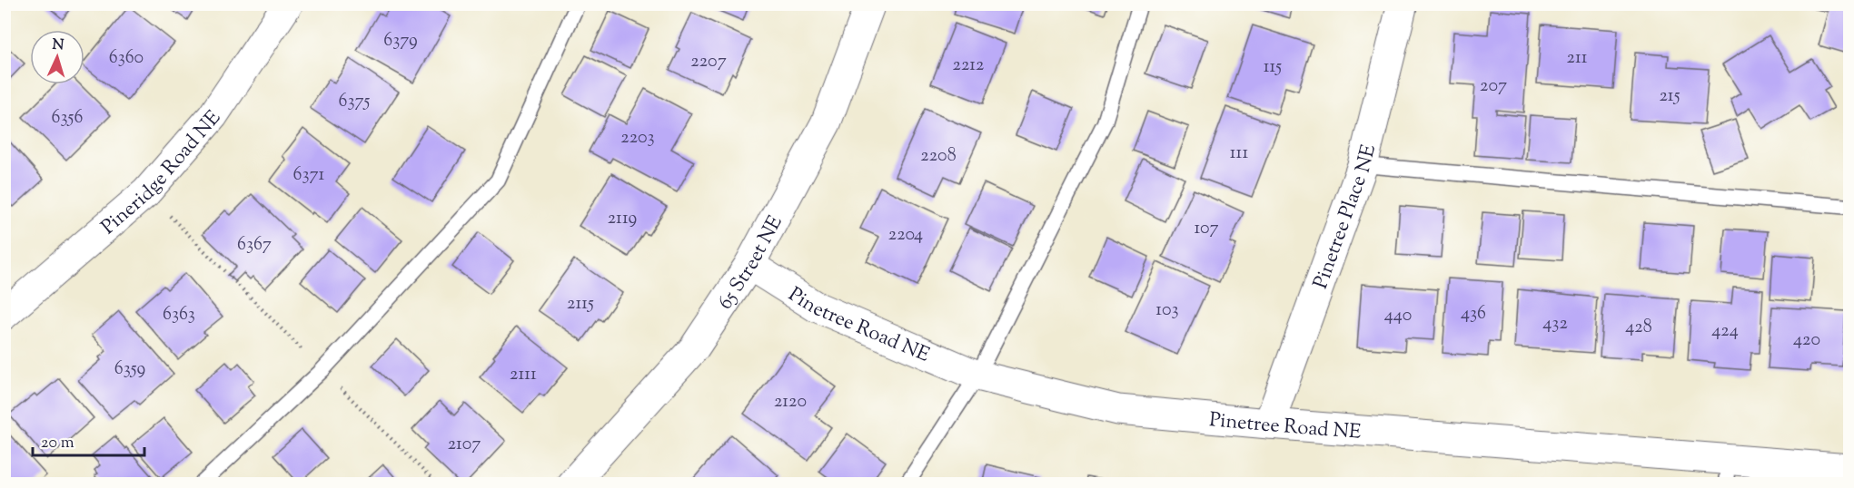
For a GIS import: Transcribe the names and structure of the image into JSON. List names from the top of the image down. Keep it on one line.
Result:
{"streets":{"street":["Pineridge Road NE","Pinetree Place NE","65 Street NE","Pinetree Road NE"]},"crossings":[["Pinetree Place NE","Pinetree Road NE"],["65 Street NE","Pinetree Road NE"]],"house_numbers":["6379","6360","211","2207","2212","115","207","215","6375","6356","2203","111","2208","6371","2119","107","2204","6367","2115","103","436","6363","440","432","428","424","420","6359","2111","2120","2107"],"scale_bar":"20 m","north":"top"}
